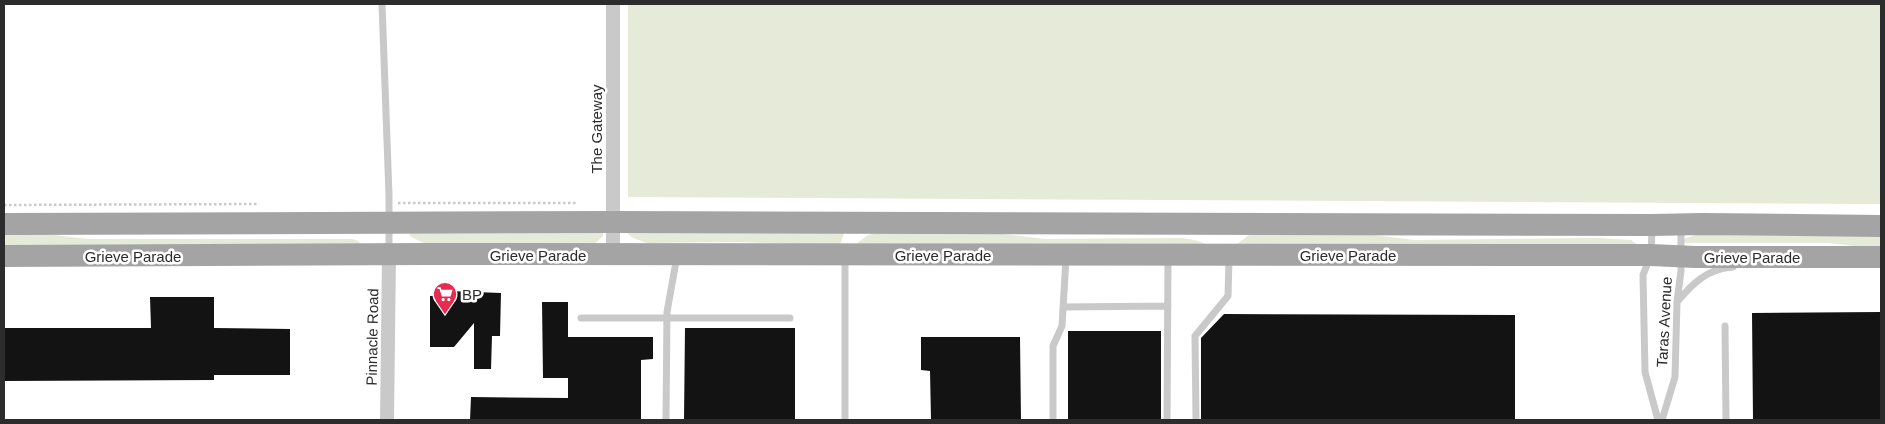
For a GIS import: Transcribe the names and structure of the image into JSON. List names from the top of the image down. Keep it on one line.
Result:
{"streets":{"main road":["Grieve Parade"],"street":["The Gateway","Pinnacle Road"],"lane":["Taras Avenue"]},"crossings":[["The Gateway","Grieve Parade"],["Grieve Parade","Taras Avenue"],["Grieve Parade","Pinnacle Road"]],"places":{"supermarket":["BP"]}}
